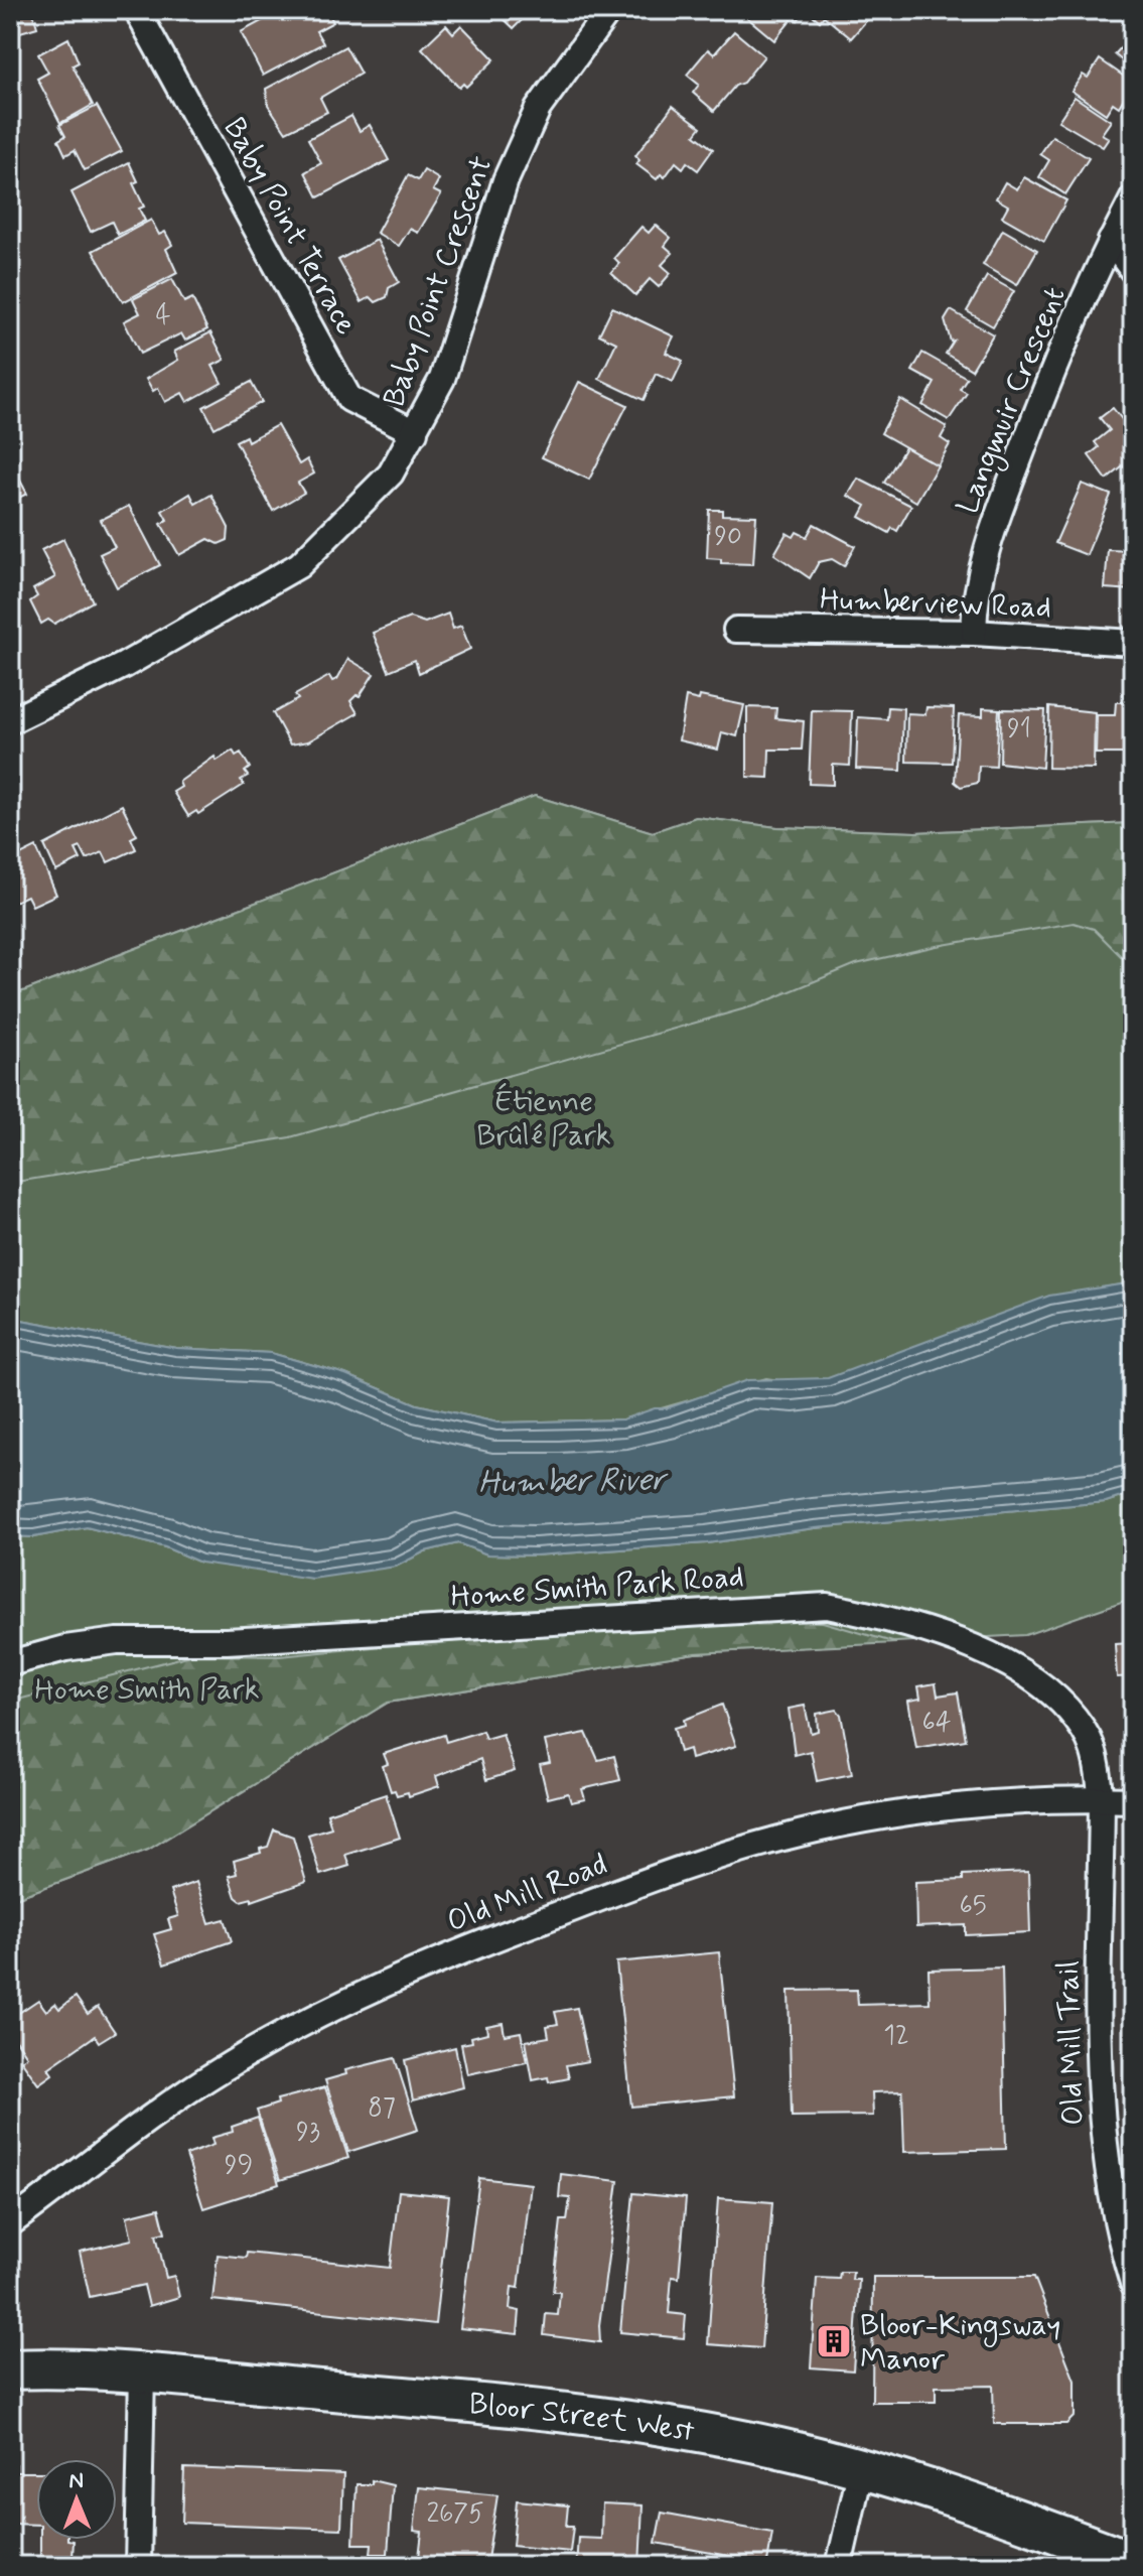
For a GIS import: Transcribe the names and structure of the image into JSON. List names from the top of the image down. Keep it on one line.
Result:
{"streets":{"main road":["Bloor Street West"],"street":["Baby Point Terrace","Baby Point Crescent","Langmuir Crescent","Humberview Road","Home Smith Park Road","Old Mill Road","Old Mill Trail"]},"crossings":[["Baby Point Terrace","Baby Point Crescent"],["Langmuir Crescent","Humberview Road"],["Home Smith Park Road","Old Mill Road"],["Home Smith Park Road","Old Mill Trail"],["Old Mill Road","Old Mill Trail"]],"water":["Humber River"],"parks":["Étienne Brûlé Park","Home Smith Park"],"places":{"building":["Bloor-Kingsway Manor"]},"house_numbers":["4","90","91","64","65","12","87","93","99","2675"],"north":"top"}
